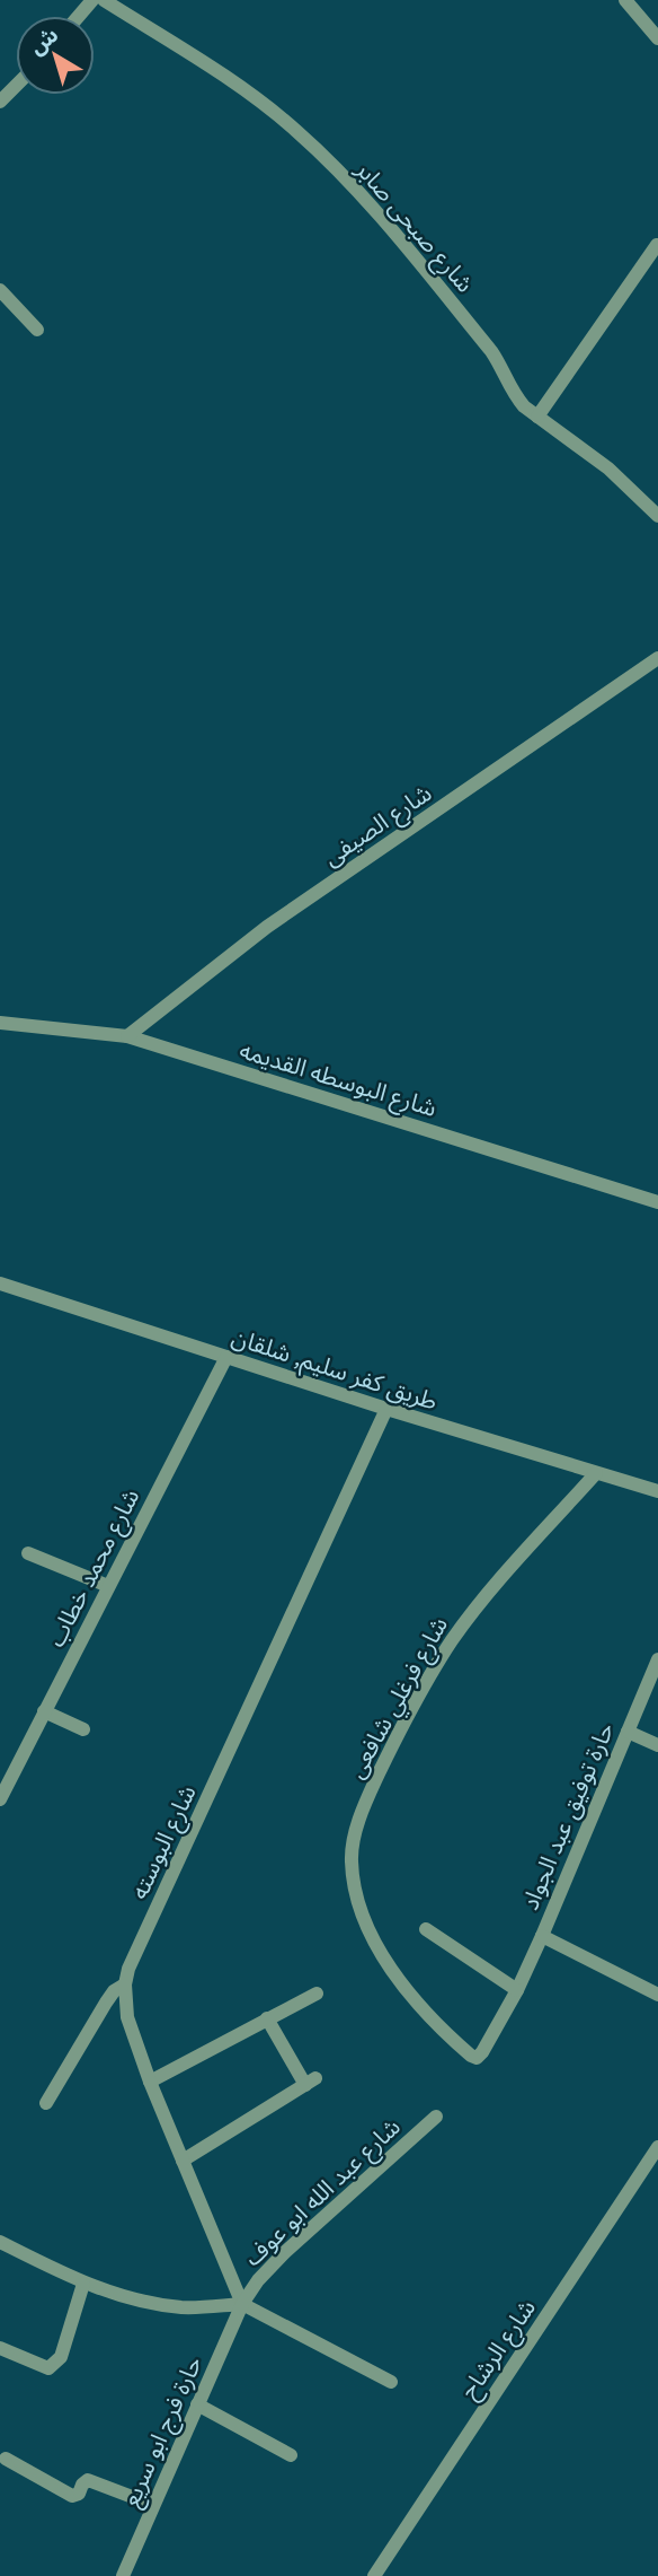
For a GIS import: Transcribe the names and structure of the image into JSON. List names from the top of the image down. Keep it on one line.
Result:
{"streets":{"street":["شارع صبحى صابر","شارع الصيفى","شارع البوسطه القديمه","طريق كفر سليم, شلقان","شارع محمد خطاب","شارع فرغلي شافعى","حارة توفيق عبد الجواد","شارع البوسته","شارع عبد الله ابو عوف","شارع الرشاح","حارة فرج ابو سريع"]},"crossings":[["شارع الصيفى","شارع البوسطه القديمه"],["طريق كفر سليم, شلقان","شارع محمد خطاب"],["طريق كفر سليم, شلقان","شارع فرغلي شافعى"],["طريق كفر سليم, شلقان","شارع البوسته"],["شارع فرغلي شافعى","حارة توفيق عبد الجواد"],["شارع البوسته","شارع عبد الله ابو عوف"],["شارع البوسته","حارة فرج ابو سريع"],["شارع عبد الله ابو عوف","حارة فرج ابو سريع"]],"north":"top left"}
